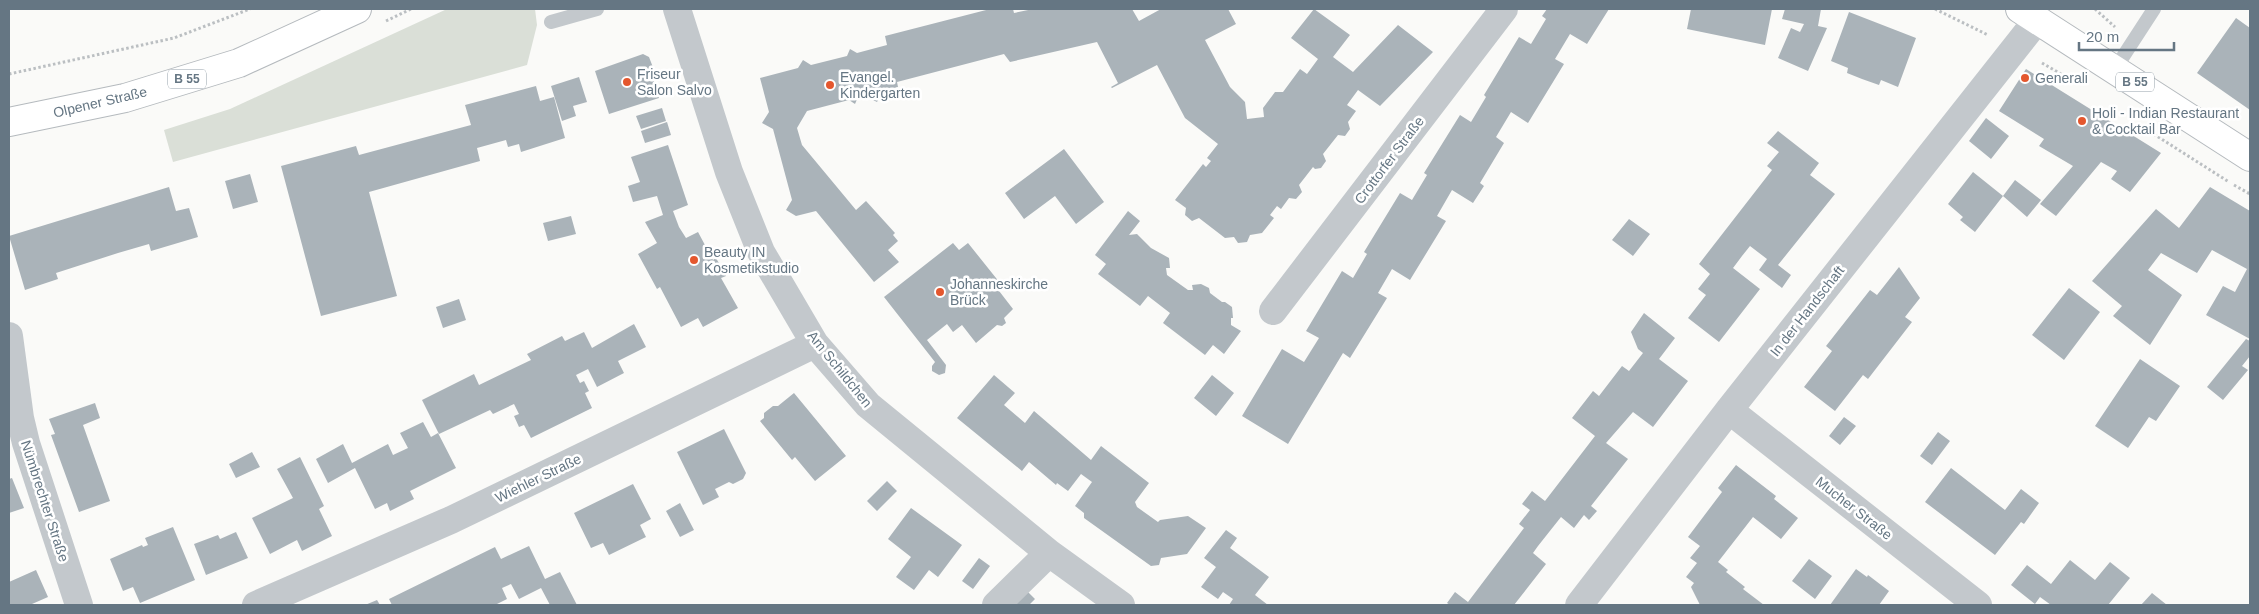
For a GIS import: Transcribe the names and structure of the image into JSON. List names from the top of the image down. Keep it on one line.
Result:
{"streets":{"main road":["B 55","Olpener Straße"],"street":["Crottorfer Straße","In der Handschaft","Am Schildchen","Wiehler Straße","Nümbrechter Straße","Mucher Straße"]},"crossings":[["B 55","In der Handschaft"],["In der Handschaft","Mucher Straße"],["Am Schildchen","Wiehler Straße"]],"places":["Generali","Friseur Salon Salvo","Evangel. Kindergarten","Holi - Indian Restaurant & Cocktail Bar","Beauty IN Kosmetikstudio","Johanneskirche Brück"],"scale_bar":"20 m"}
